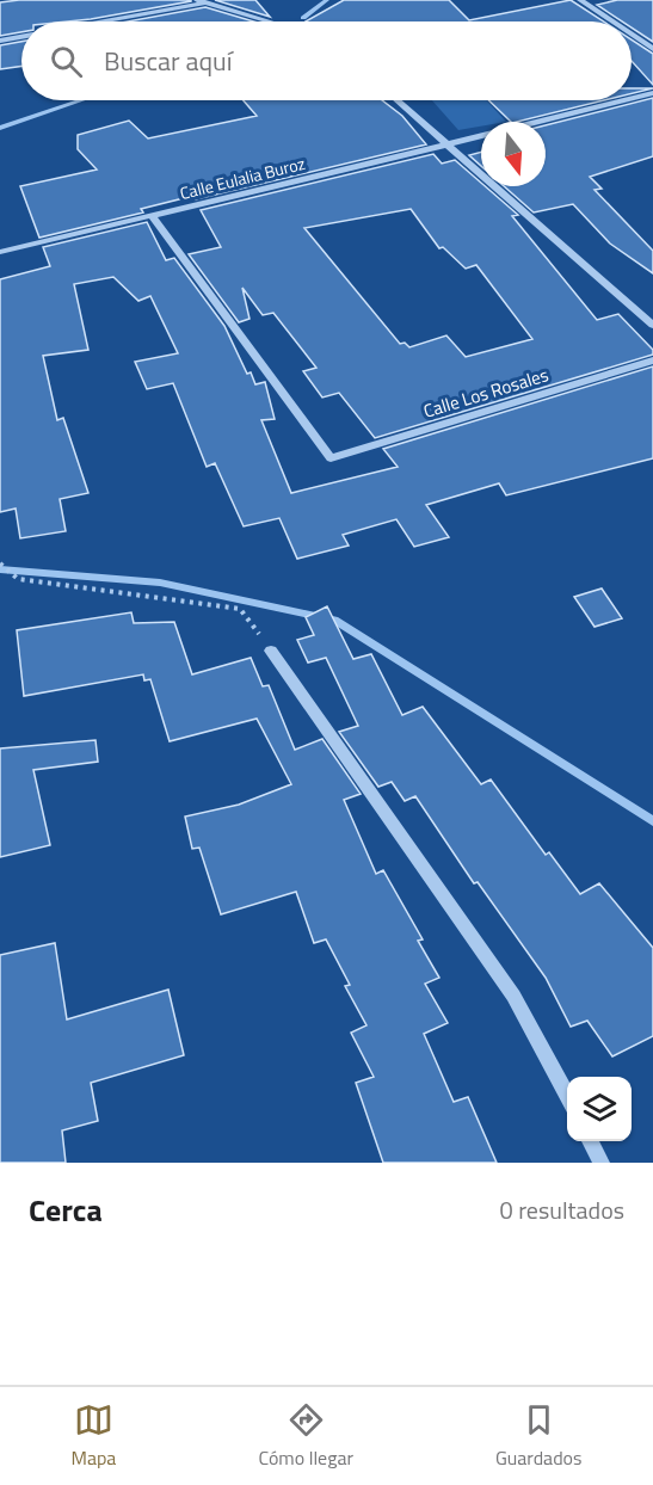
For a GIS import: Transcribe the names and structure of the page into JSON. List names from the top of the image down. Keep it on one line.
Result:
{"streets":{"street":["Calle Eulalia Buroz","Calle Los Rosales"]},"crossings":[["Calle Eulalia Buroz","Calle Los Rosales"]],"north":"bottom","page":{"search":"Buscar aquí","heading":["Cerca","0 resultados"],"nav":["Mapa","Cómo llegar","Guardados"]}}
